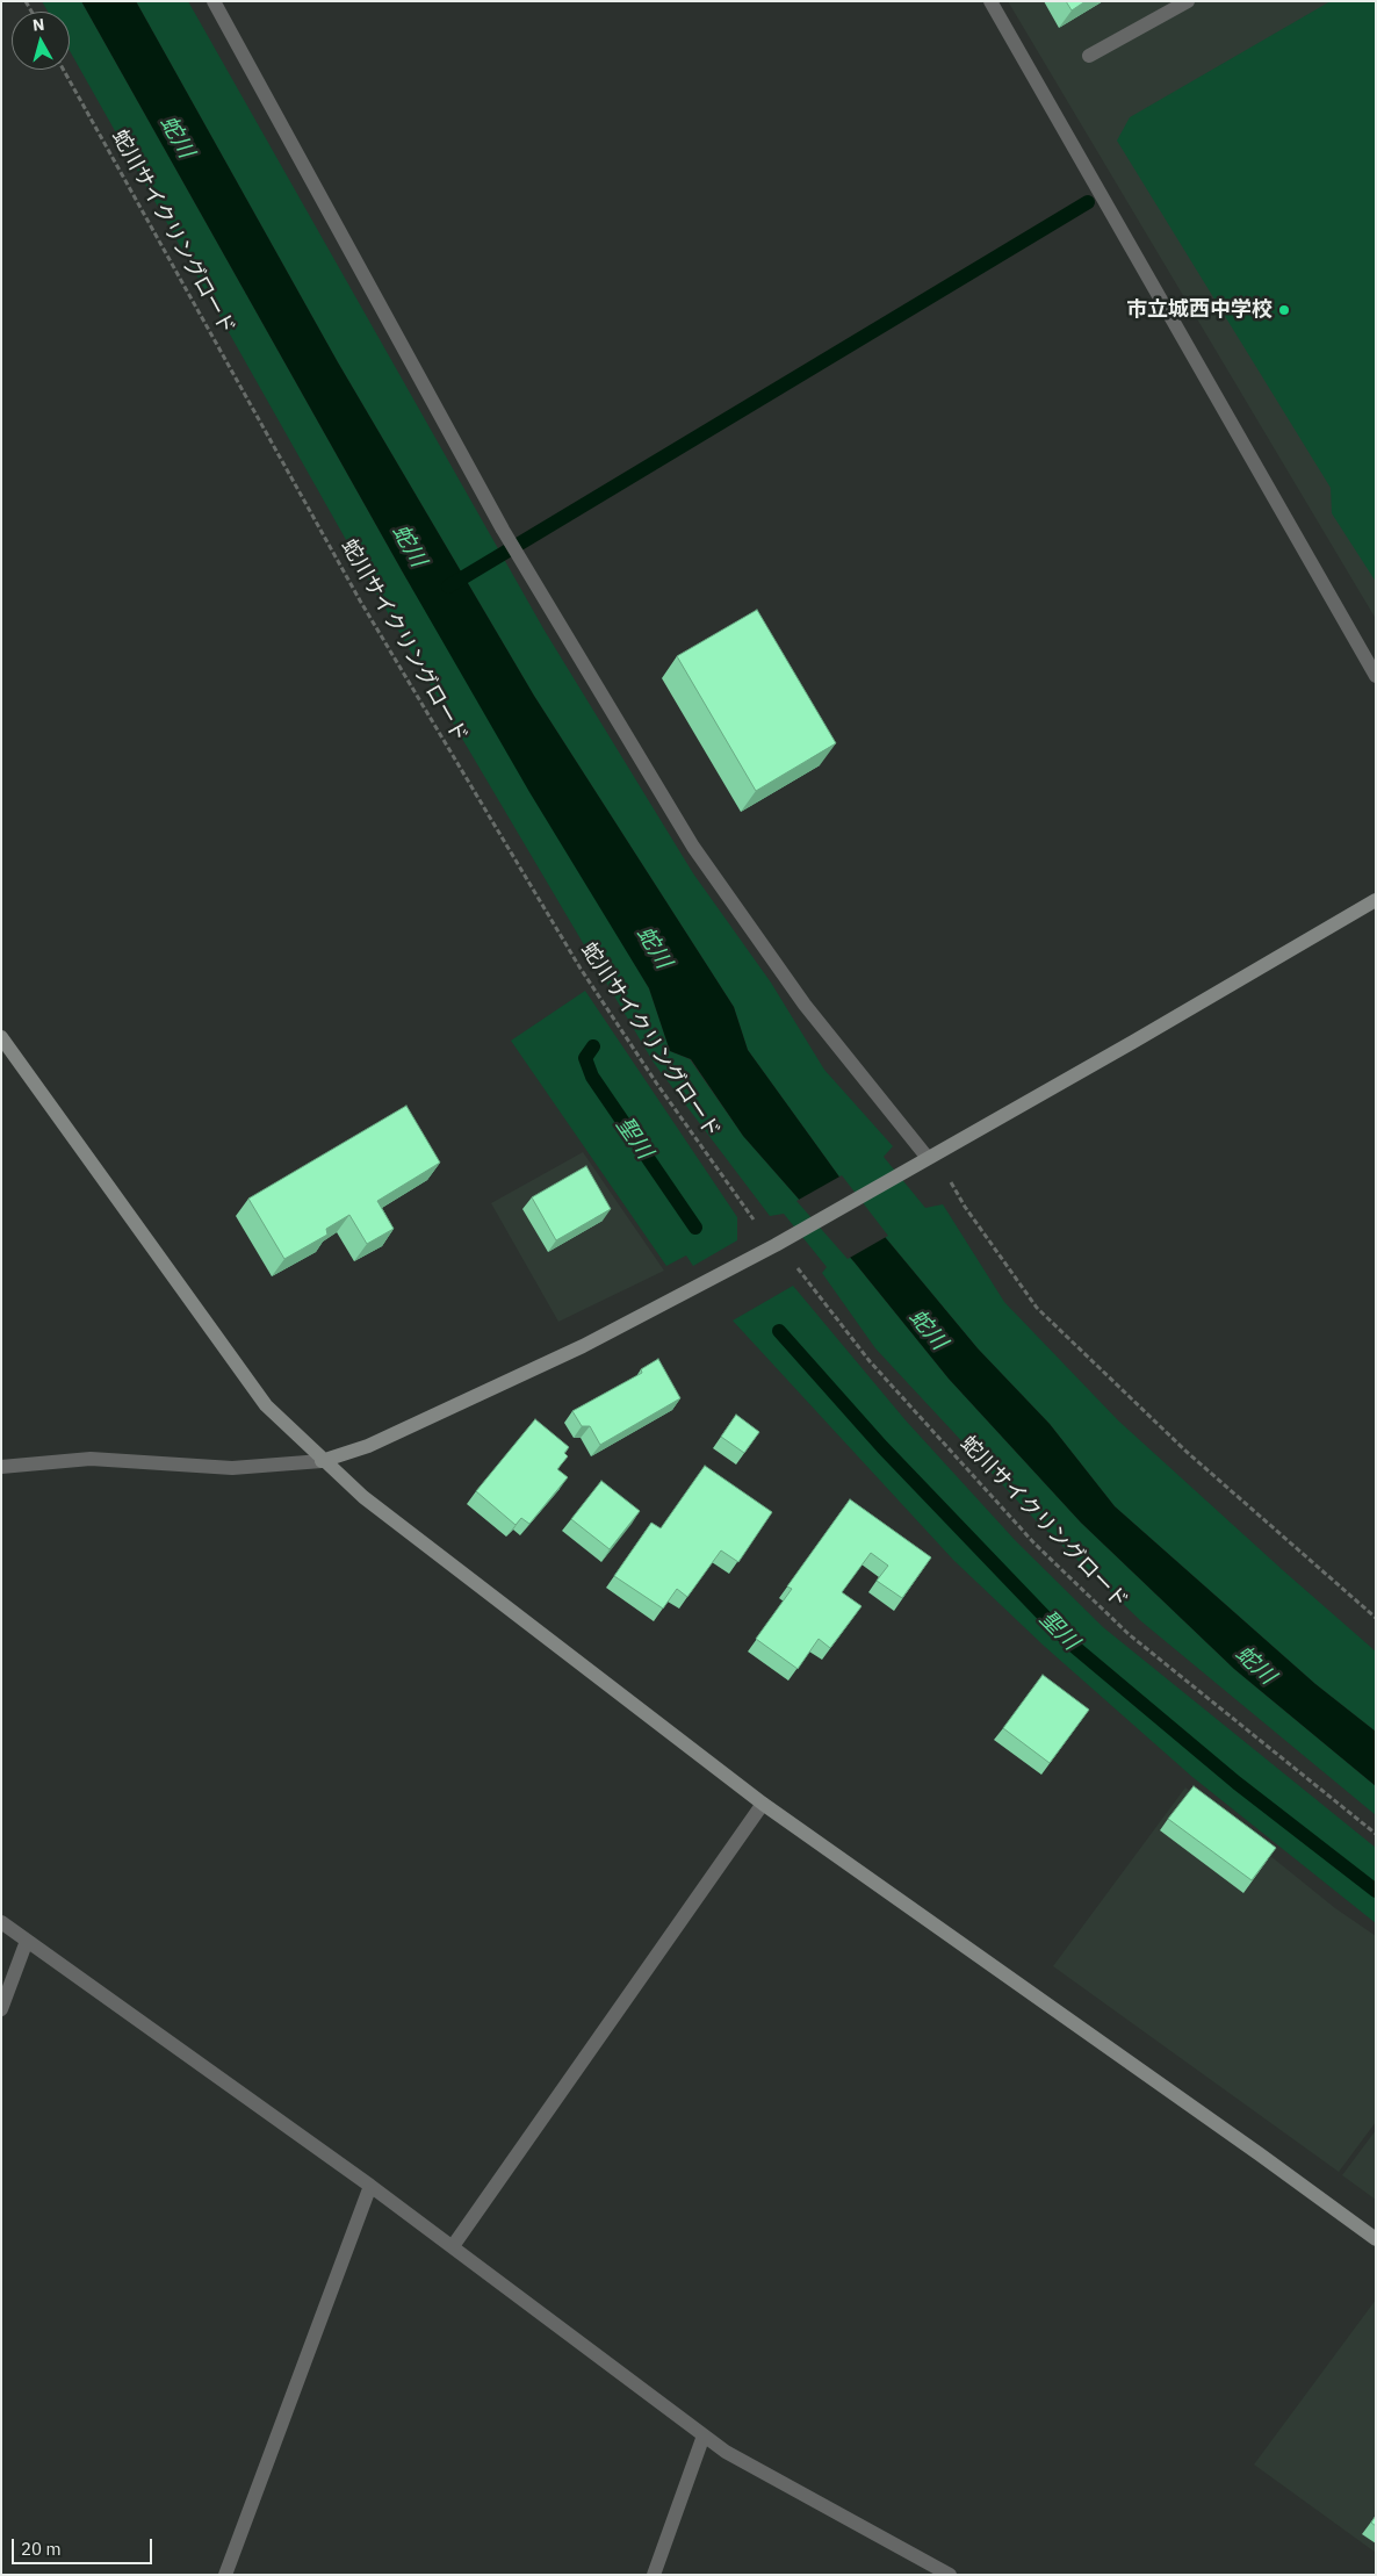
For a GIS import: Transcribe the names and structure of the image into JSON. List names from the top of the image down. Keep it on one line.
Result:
{"streets":{"path":["蛇川サイクリングロード"]},"water":["蛇川","聖川"],"places":["市立城西中学校"],"scale_bar":"20 m","north":"top"}
